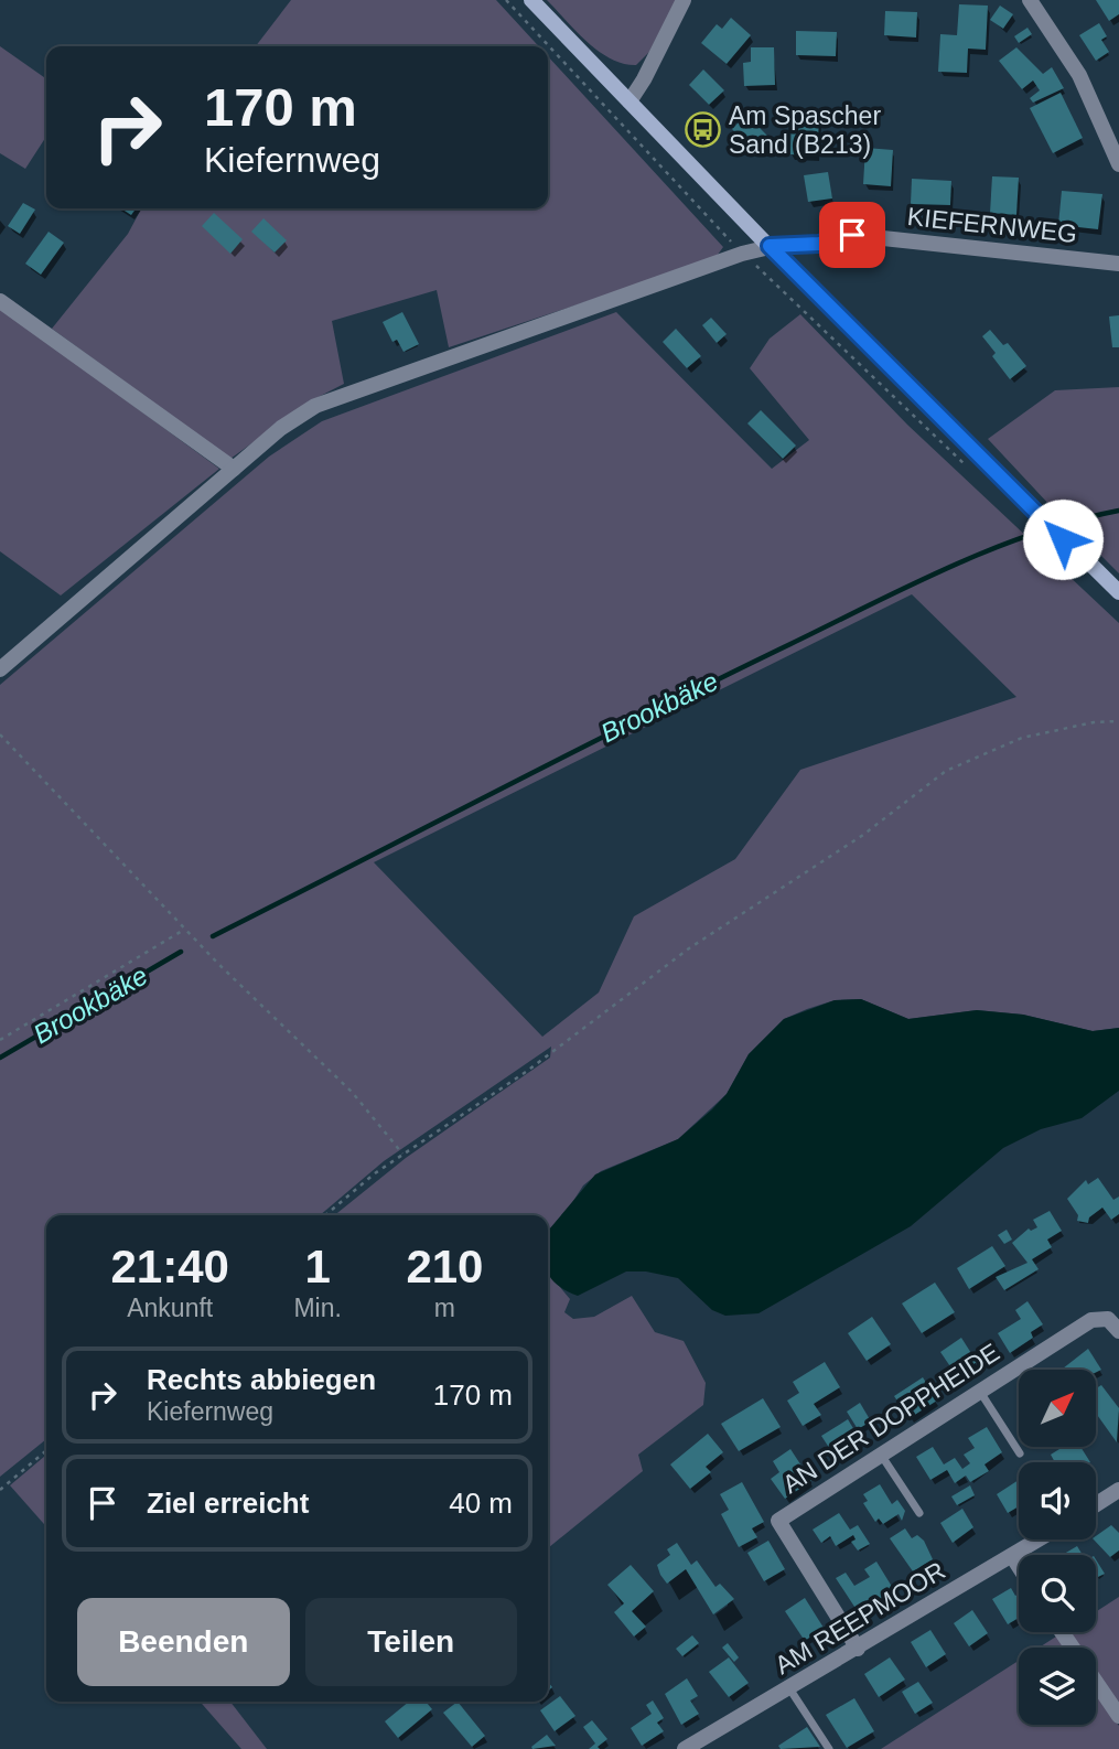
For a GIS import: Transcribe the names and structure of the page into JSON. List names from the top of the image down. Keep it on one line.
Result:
{"streets":{"street":["KIEFERNWEG","AN DER DOPPHEIDE","AM REEPMOOR"]},"crossings":[["AN DER DOPPHEIDE","AM REEPMOOR"]],"water":["Brookbäke"],"places":{"bus stop":["Am Spascher Sand (B213)"]},"north":"top right","page":{"turn":["170 m","Kiefernweg"],"eta":["21:40","Ankunft","1","Min.","210","m"],"list":[{"name":"Rechts abbiegen","note":"Kiefernweg","value":"170 m"},{"name":"Ziel erreicht","value":"40 m"}],"buttons":["Beenden","Teilen"]}}
